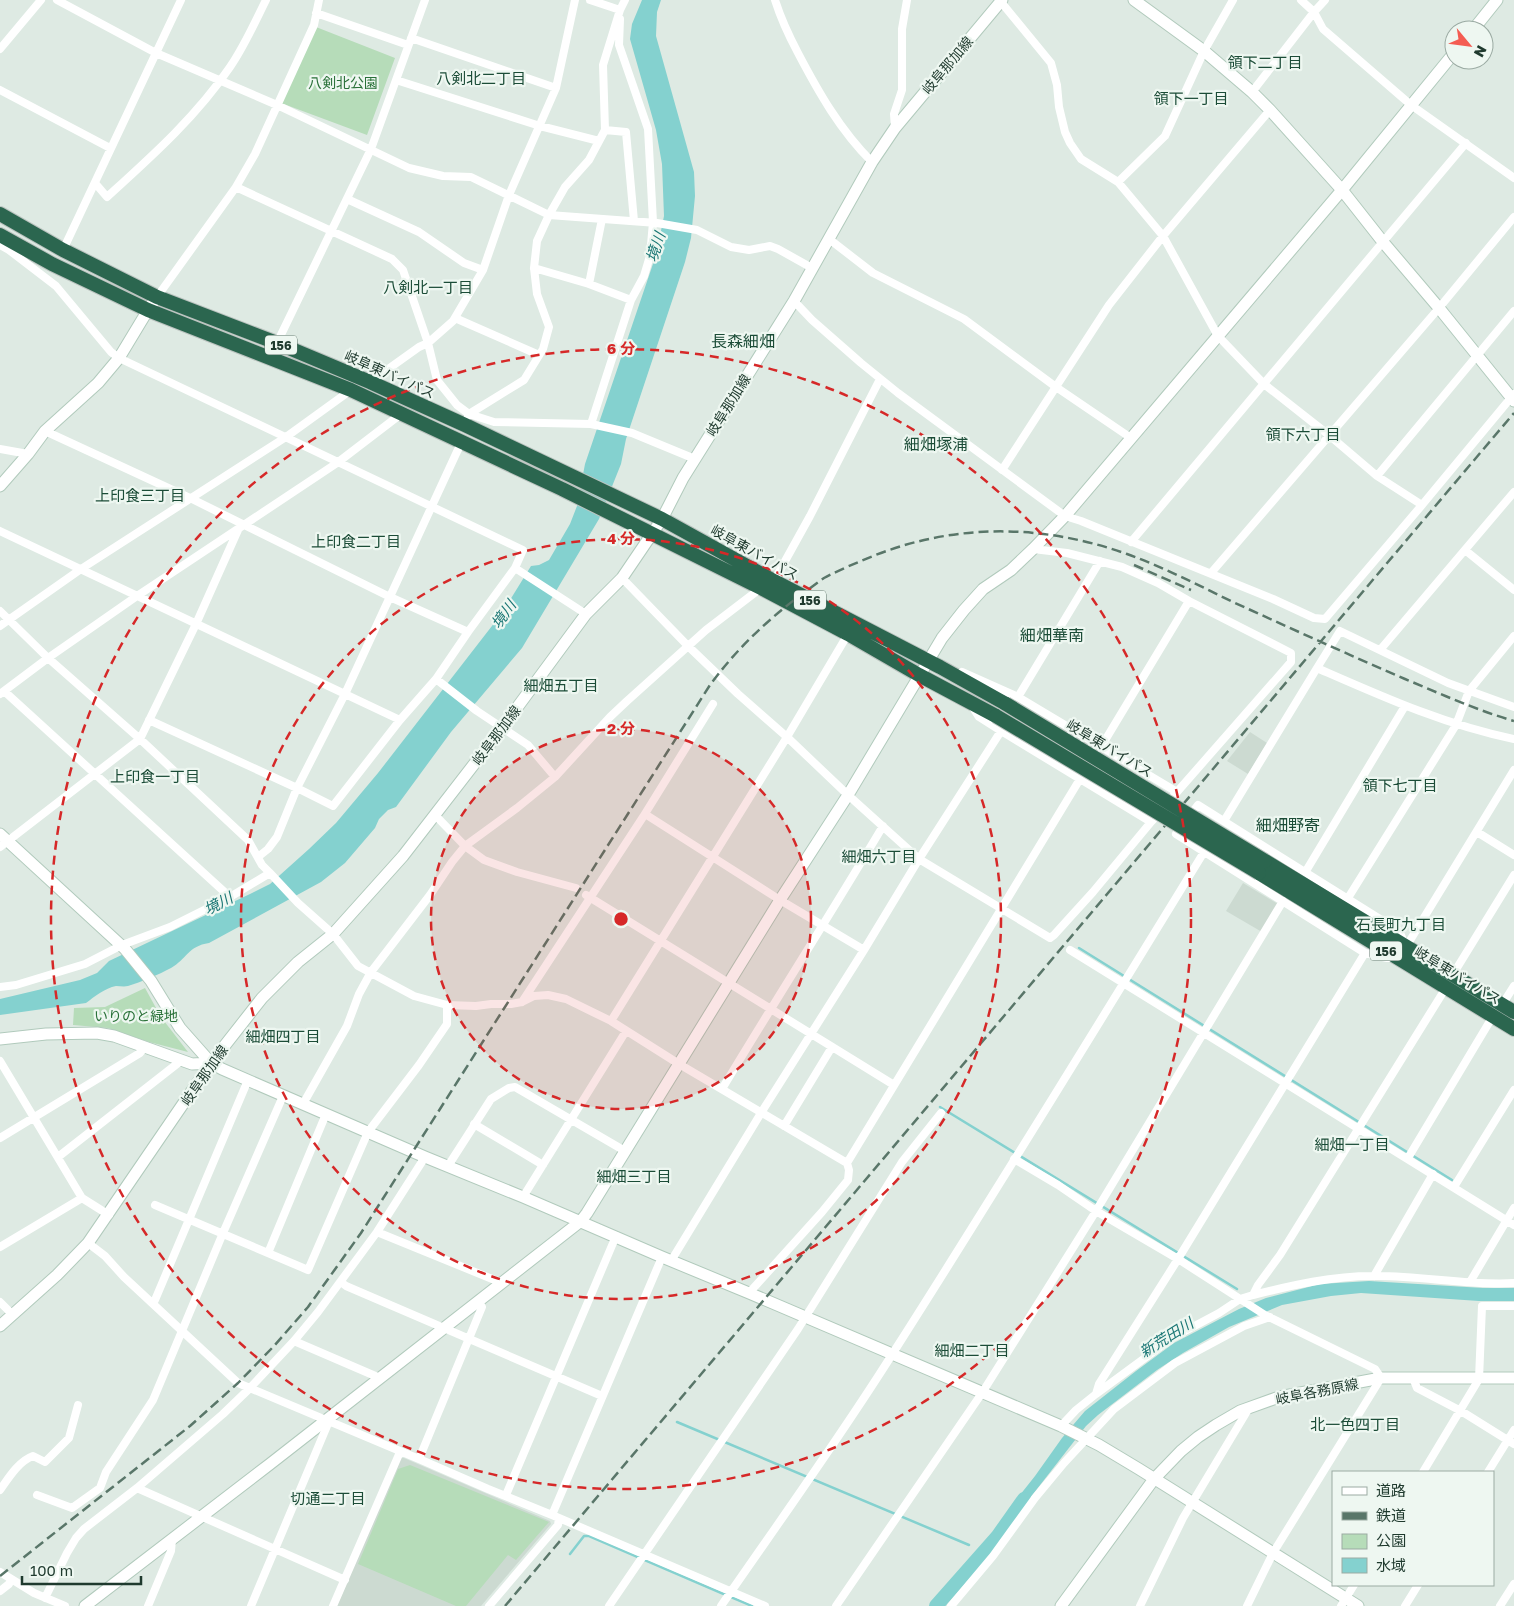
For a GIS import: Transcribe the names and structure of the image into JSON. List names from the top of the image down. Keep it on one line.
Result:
{"streets":{"highway":["156","岐阜東バイパス"],"street":["岐阜那加線","岐阜各務原線"]},"crossings":[["岐阜那加線","岐阜東バイパス"]],"districts":["領下二丁目","八剣北二丁目","領下一丁目","八剣北一丁目","長森細畑","領下六丁目","細畑塚浦","上印食三丁目","上印食二丁目","細畑華南","細畑五丁目","上印食一丁目","領下七丁目","細畑野寄","細畑六丁目","石長町九丁目","細畑四丁目","細畑一丁目","細畑三丁目","細畑二丁目","北一色四丁目","切通二丁目"],"water":["境川","新荒田川"],"parks":["八剣北公園","いりのと緑地"],"legend":["道路","鉄道","公園","水域"],"scale_bar":"100 m","north":"bottom right","rings":["6 分","4 分","2 分"]}
